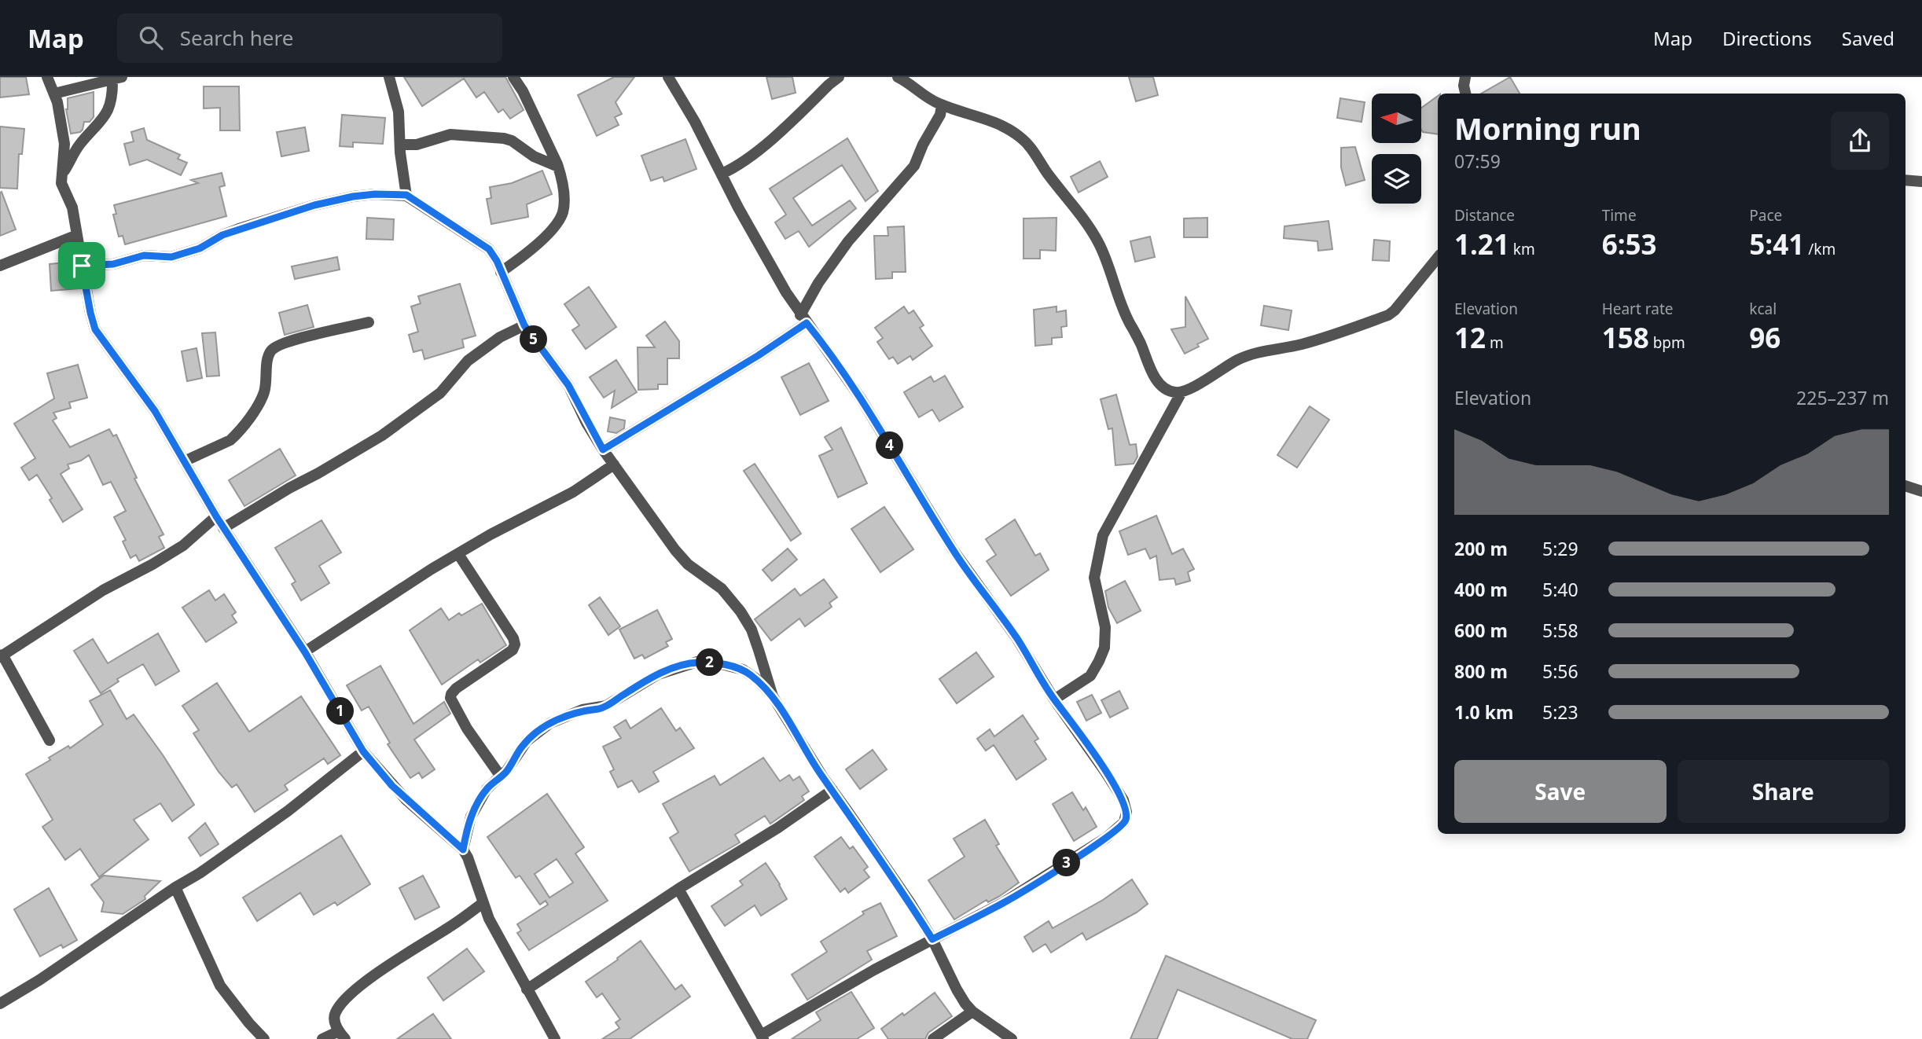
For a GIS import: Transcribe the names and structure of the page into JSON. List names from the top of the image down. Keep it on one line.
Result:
{"north":"left","page":{"header":"Map","search":"Search here","nav":["Map","Directions","Saved"],"heading":["Morning run","07:59"],"stats":[["Distance","1.21 km"],["Time","6:53"],["Pace","5:41 /km"],["Elevation","12 m"],["Heart rate","158 bpm"],["kcal","96"]],"pins":["5","4","2","1","3"],"chart":["Elevation","225–237 m"],"list":[{"name":"200 m","note":"5:29"},{"name":"400 m","note":"5:40"},{"name":"600 m","note":"5:58"},{"name":"800 m","note":"5:56"},{"name":"1.0 km","note":"5:23"}],"buttons":["Save","Share"]}}
